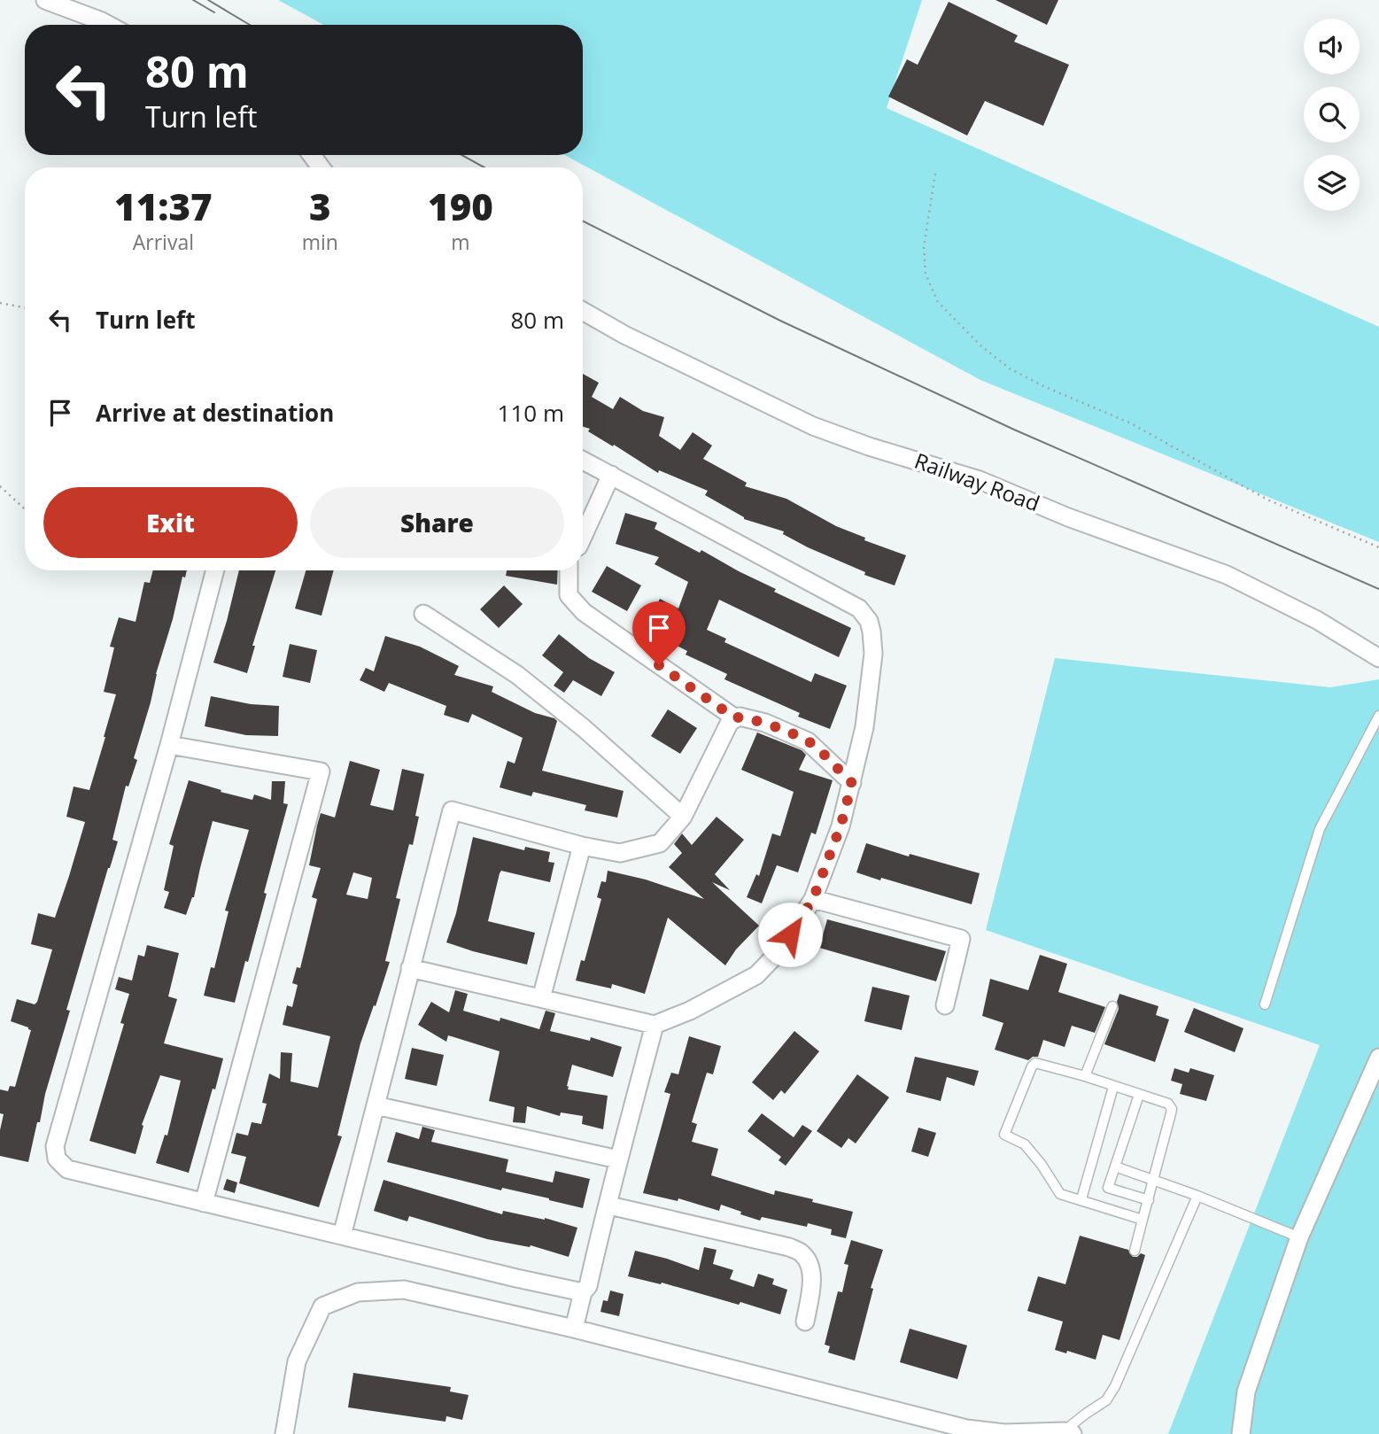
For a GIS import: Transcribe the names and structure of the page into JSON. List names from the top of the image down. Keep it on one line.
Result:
{"streets":{"street":["Railway Road"]},"page":{"turn":["80 m","Turn left"],"eta":["11:37","Arrival","3","min","190","m"],"list":[{"name":"Turn left","value":"80 m"},{"name":"Arrive at destination","value":"110 m"}],"buttons":["Exit","Share"]}}
